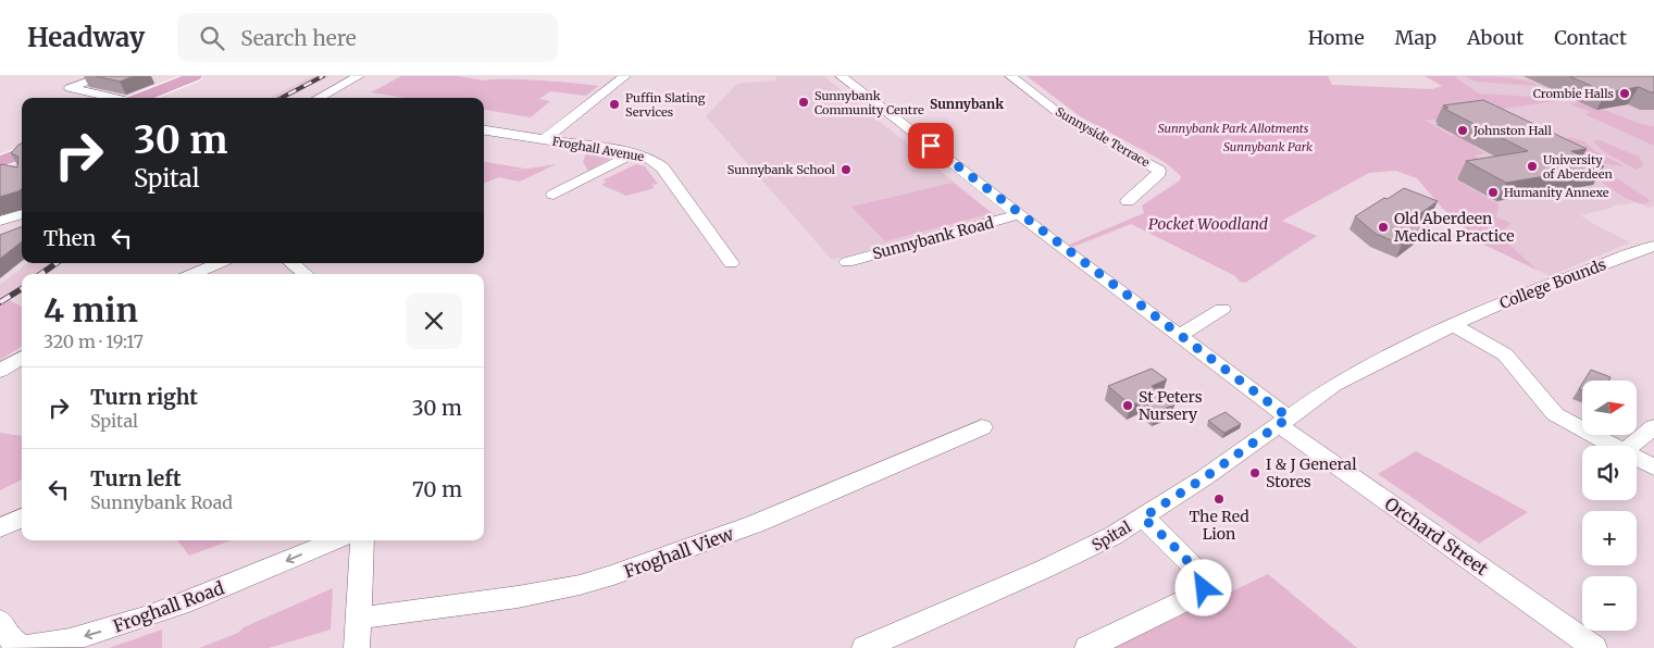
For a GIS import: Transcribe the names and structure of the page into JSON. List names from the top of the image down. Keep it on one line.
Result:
{"streets":{"street":["Sunnyside Terrace","Froghall Avenue","Sunnybank Road","College Bounds","Spital","Orchard Street","Froghall View","Froghall Road"]},"crossings":[["Sunnybank Road","Spital"],["Sunnybank Road","Orchard Street"],["College Bounds","Spital"],["Spital","Orchard Street"]],"one_way":["Froghall Road"],"districts":["Sunnybank"],"parks":["Sunnybank Park Allotments","Sunnybank Park","Pocket Woodland"],"places":["Crombie Halls","Sunnybank Community Centre","Puffin Slating Services","Johnston Hall","University of Aberdeen","Sunnybank School","Humanity Annexe","Old Aberdeen Medical Practice","St Peters Nursery","I & J General Stores","The Red Lion"],"north":"right","page":{"header":"Headway","search":"Search here","nav":["Home","Map","About","Contact"],"turn":["30 m","Spital"],"then":"Then","heading":["4 min","320 m · 19:17"],"list":[{"name":"Turn right","note":"Spital","value":"30 m"},{"name":"Turn left","note":"Sunnybank Road","value":"70 m"}],"map_buttons":["+","−"]}}
